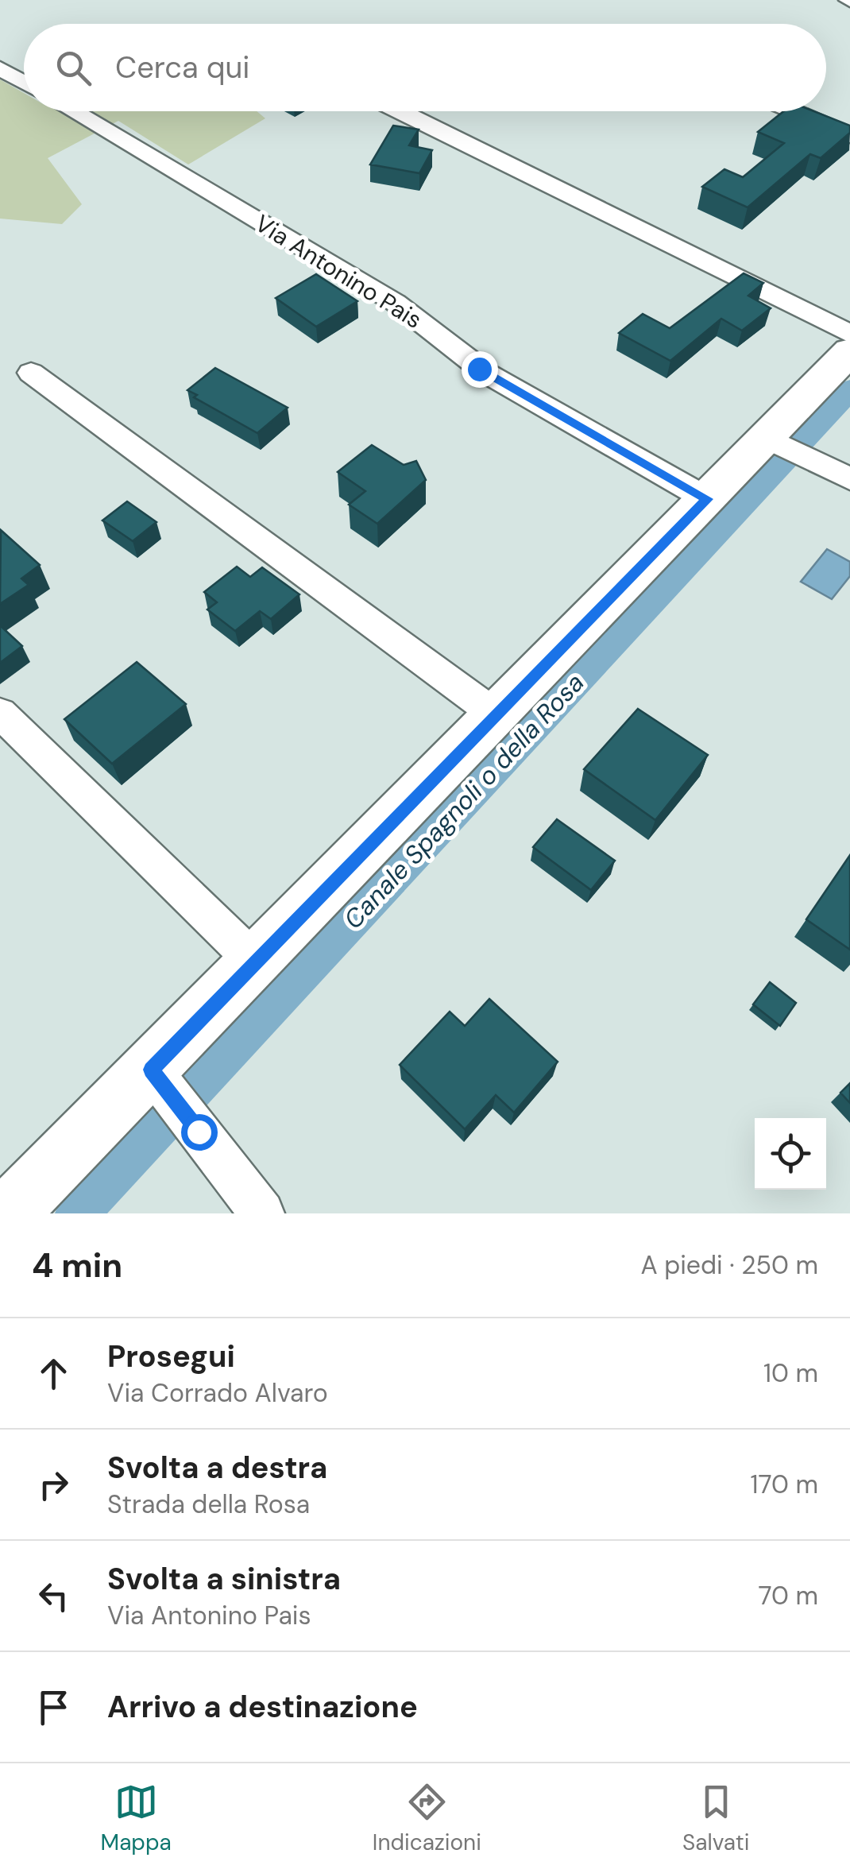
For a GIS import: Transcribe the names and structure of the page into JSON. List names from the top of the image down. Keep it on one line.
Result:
{"streets":{"street":["Via Antonino Pais"]},"water":["Canale Spagnoli o della Rosa"],"page":{"search":"Cerca qui","heading":["4 min","A piedi · 250 m"],"list":[["Prosegui","Via Corrado Alvaro","10 m"],["Svolta a destra","Strada della Rosa","170 m"],["Svolta a sinistra","Via Antonino Pais","70 m"],"Arrivo a destinazione"],"nav":["Mappa","Indicazioni","Salvati"]}}
